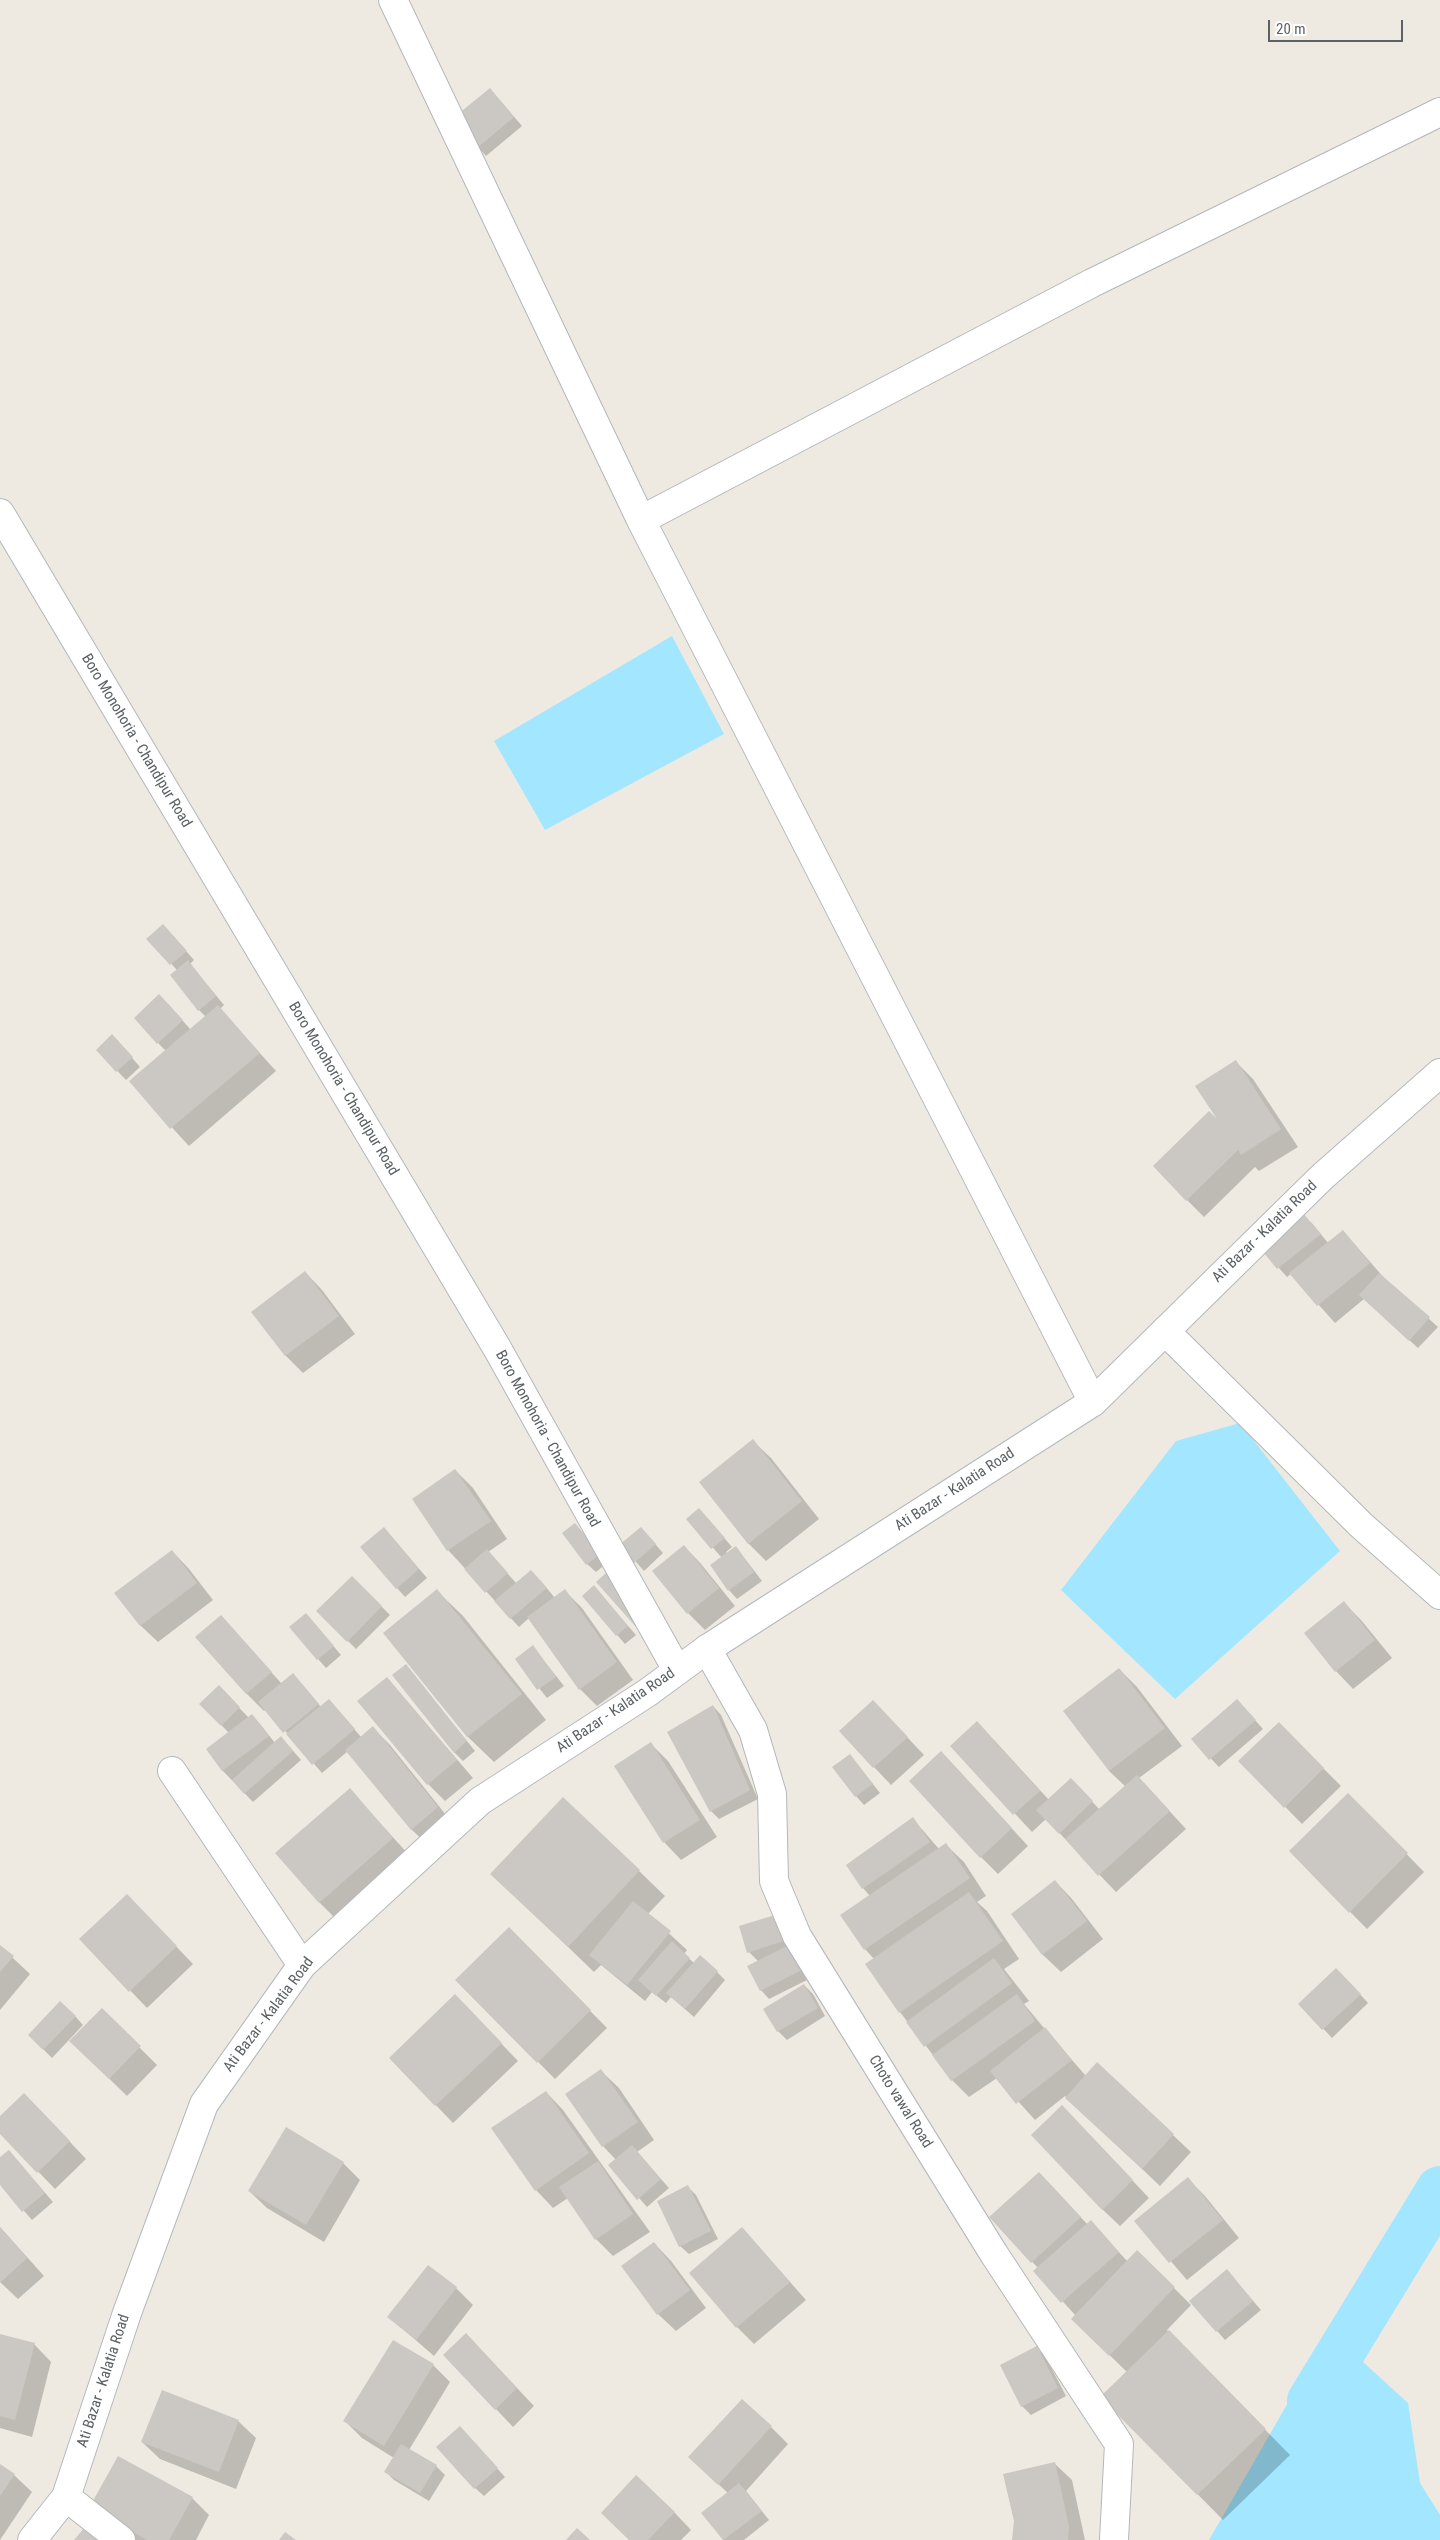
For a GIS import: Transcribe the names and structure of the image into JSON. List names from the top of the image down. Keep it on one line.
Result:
{"streets":{"street":["Boro Monohoria - Chandipur Road","Ati Bazar - Kalatia Road","Choto vawal Road"]},"crossings":[["Boro Monohoria - Chandipur Road","Ati Bazar - Kalatia Road"],["Ati Bazar - Kalatia Road","Choto vawal Road"]],"scale_bar":"20 m"}
